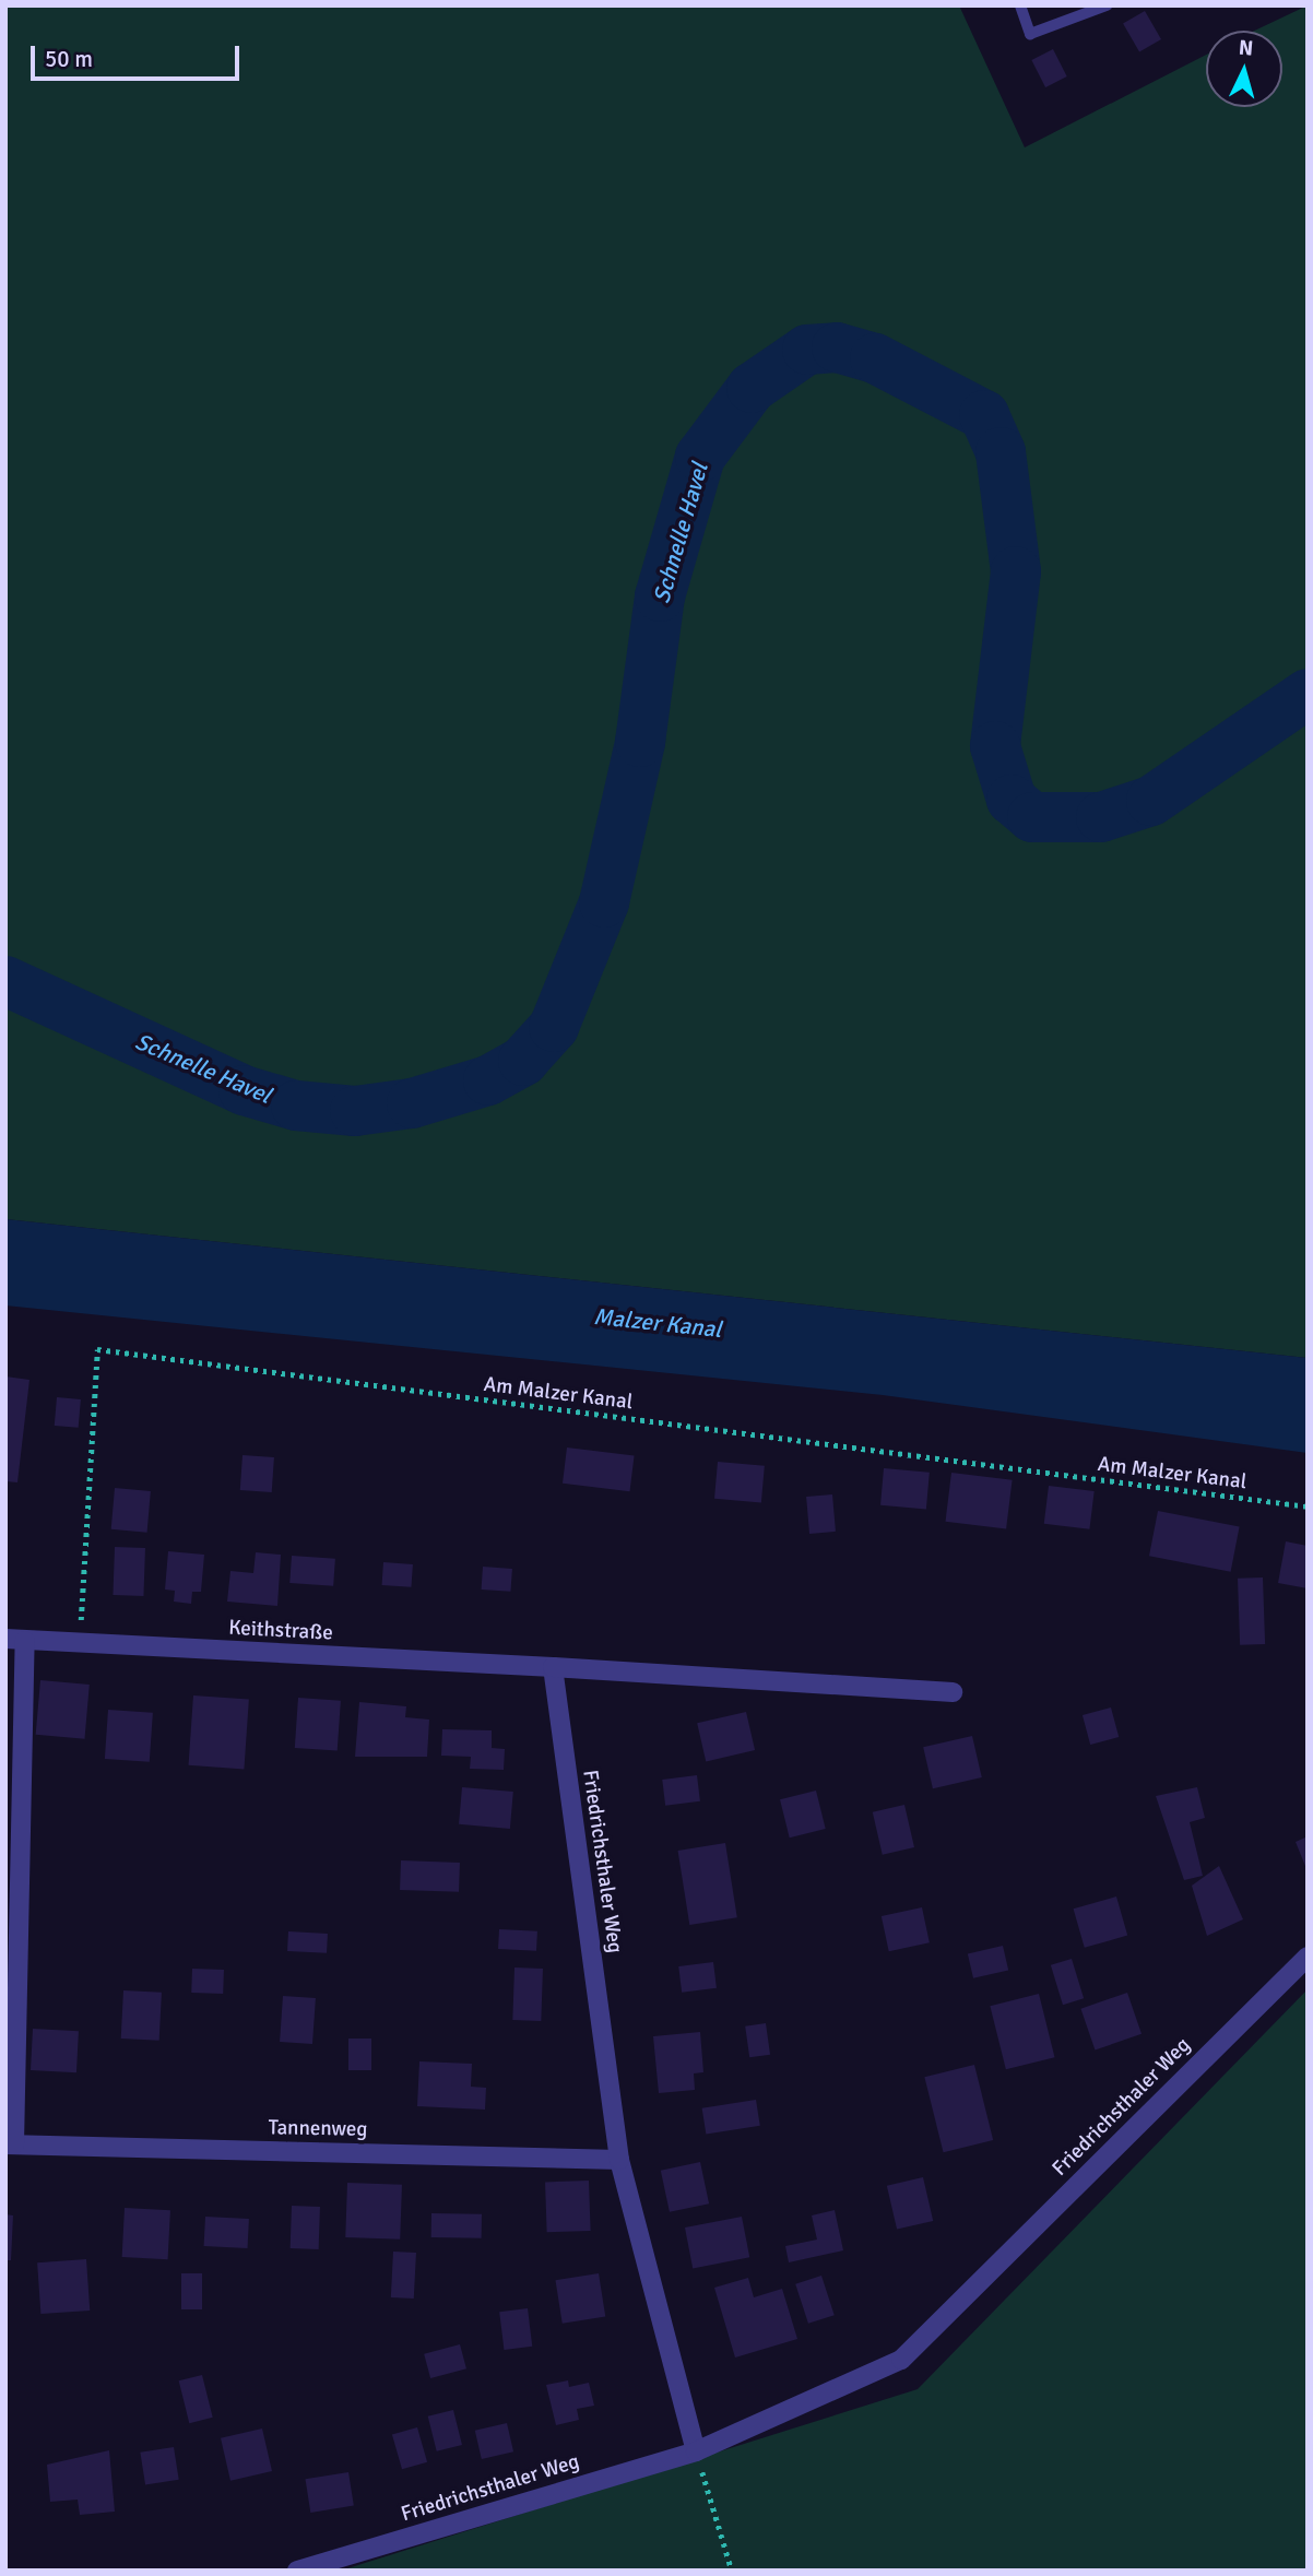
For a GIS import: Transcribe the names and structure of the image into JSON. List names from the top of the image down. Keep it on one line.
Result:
{"streets":{"street":["Keithstraße","Friedrichsthaler Weg","Tannenweg"],"path":["Am Malzer Kanal"]},"crossings":[["Am Malzer Kanal","Keithstraße"],["Keithstraße","Friedrichsthaler Weg"],["Keithstraße","Tannenweg"],["Friedrichsthaler Weg","Tannenweg"]],"water":["Schnelle Havel","Malzer Kanal"],"scale_bar":"50 m","north":"top"}
